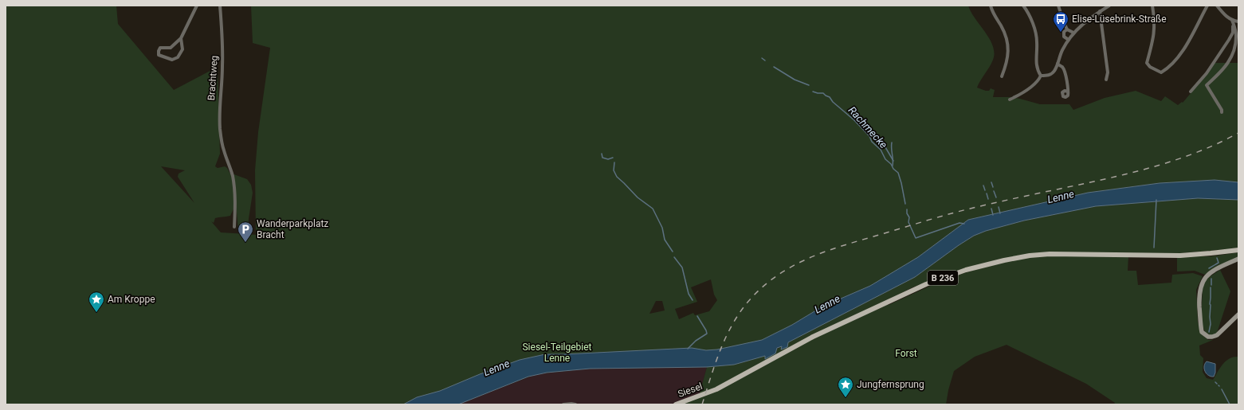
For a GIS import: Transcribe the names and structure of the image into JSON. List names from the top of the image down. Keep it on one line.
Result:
{"streets":{"main road":["B 236","Siesel"],"street":["Brachtweg"]},"water":["Rachmecke","Lenne"],"parks":["Siesel-Teilgebiet Lenne","Forst"],"places":{"bus stop":["Elise-Lüsebrink-Straße"],"parking":["Wanderparkplatz Bracht"],"place":["Am Kroppe","Jungfernsprung"]}}
